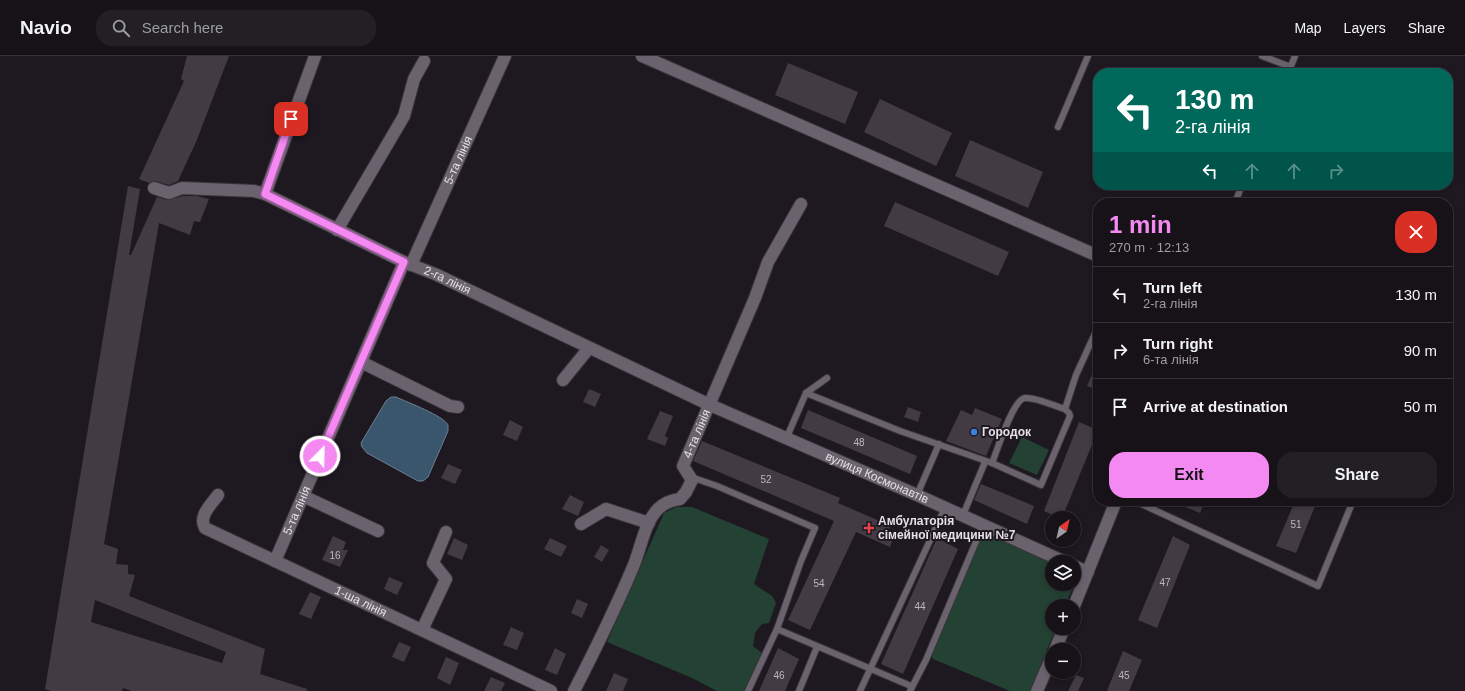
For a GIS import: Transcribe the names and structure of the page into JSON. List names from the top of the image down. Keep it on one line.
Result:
{"streets":{"street":["5-та лінія","2-га лінія","4-та лінія","вулиця Космонавтів","1-ша лінія"]},"crossings":[["5-та лінія","2-га лінія"],["5-та лінія","1-ша лінія"],["2-га лінія","4-та лінія"],["2-га лінія","вулиця Космонавтів"],["4-та лінія","вулиця Космонавтів"]],"places":{"other":["Городок"],"health":["Амбулаторія сімейної медицини №7"]},"house_numbers":["48","52","51","16","47","54","44","46","45"],"north":"top right","page":{"header":"Navio","search":"Search here","nav":["Map","Layers","Share"],"turn":["130 m","2-га лінія"],"heading":["1 min","270 m · 12:13"],"list":[{"name":"Turn left","note":"2-га лінія","value":"130 m"},{"name":"Turn right","note":"6-та лінія","value":"90 m"},{"name":"Arrive at destination","value":"50 m"}],"buttons":["Exit","Share"],"map_buttons":["+","−"]}}
